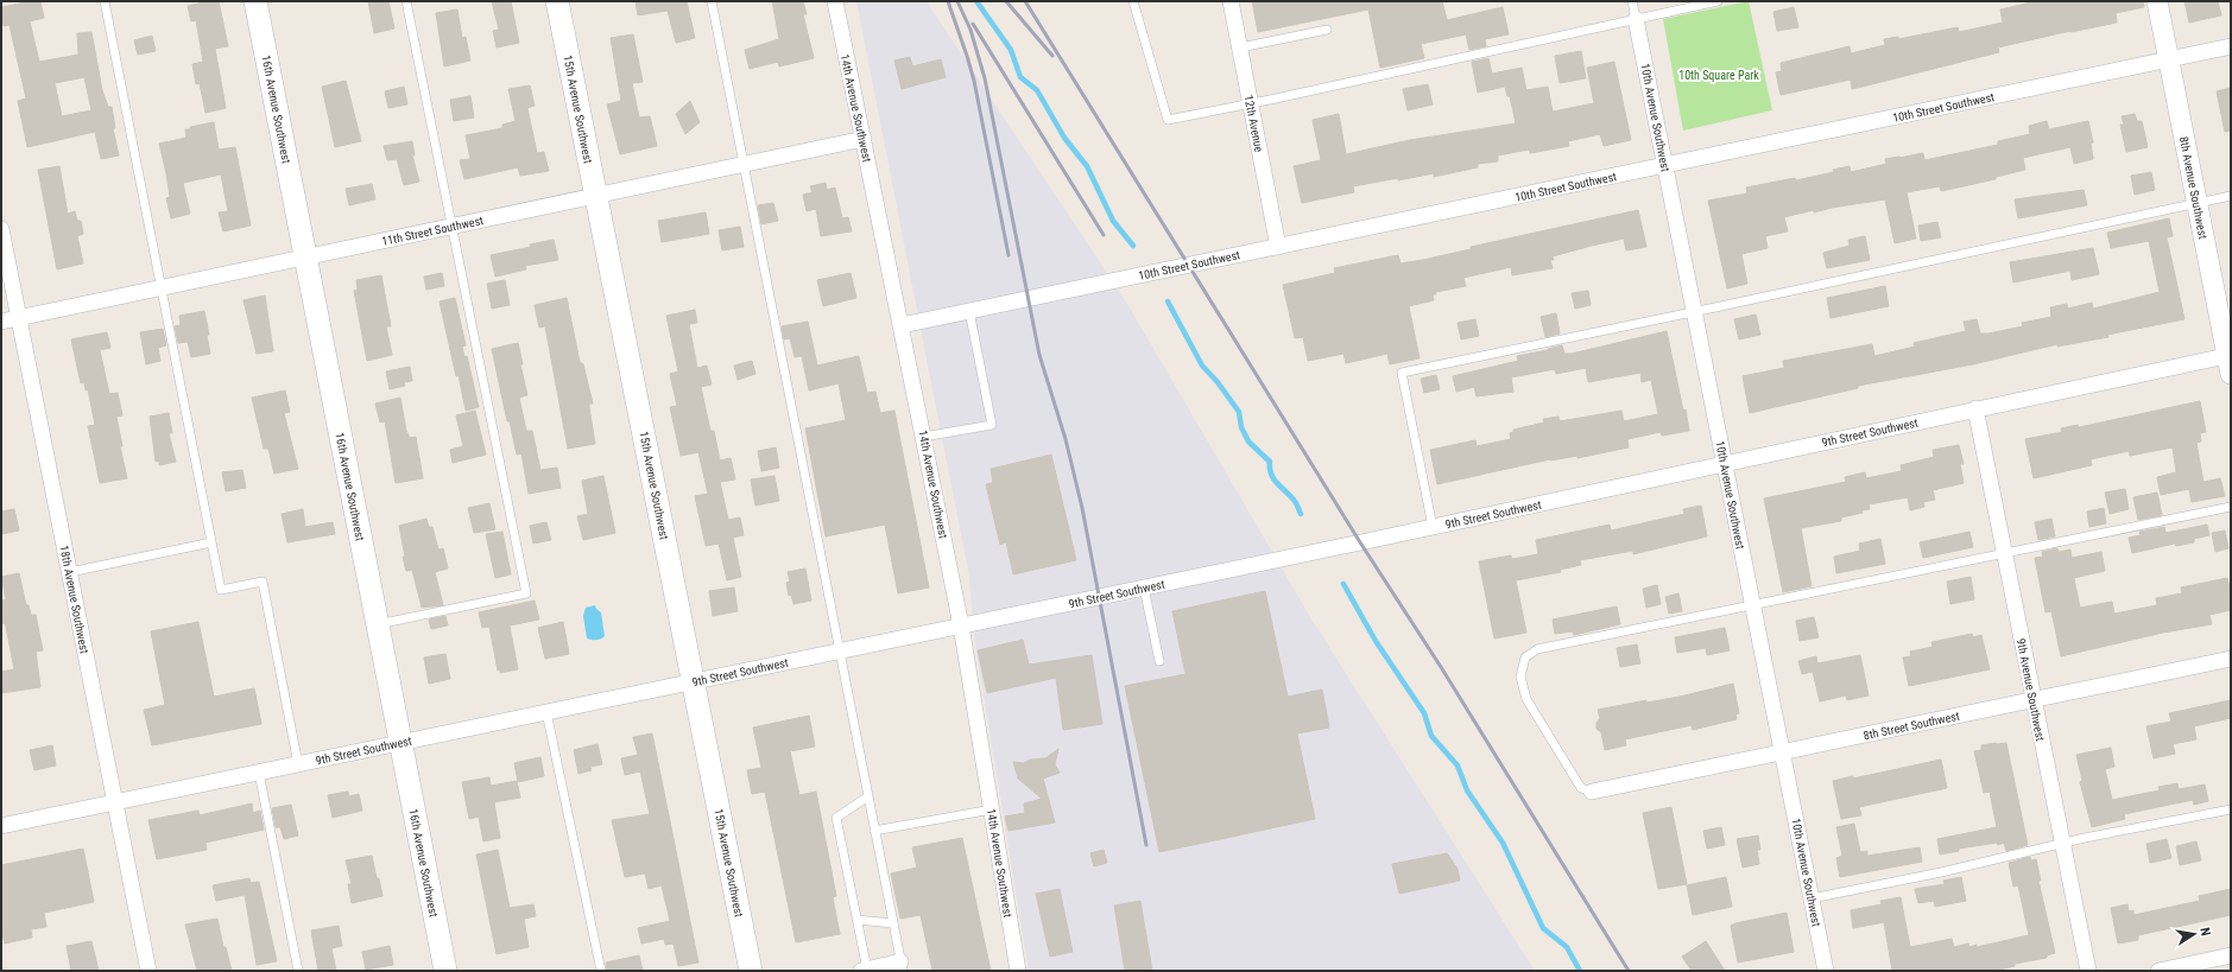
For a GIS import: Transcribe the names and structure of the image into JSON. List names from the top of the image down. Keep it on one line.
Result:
{"streets":{"main road":["16th Avenue Southwest","15th Avenue Southwest"],"street":["10th Street Southwest","14th Avenue Southwest","10th Avenue Southwest","12th Avenue","8th Avenue Southwest","11th Street Southwest","9th Street Southwest","18th Avenue Southwest","9th Avenue Southwest","8th Street Southwest"]},"crossings":[["10th Street Southwest","14th Avenue Southwest"],["10th Street Southwest","10th Avenue Southwest"],["10th Street Southwest","12th Avenue"],["10th Street Southwest","8th Avenue Southwest"],["14th Avenue Southwest","11th Street Southwest"],["14th Avenue Southwest","9th Street Southwest"],["16th Avenue Southwest","11th Street Southwest"],["16th Avenue Southwest","9th Street Southwest"],["15th Avenue Southwest","11th Street Southwest"],["15th Avenue Southwest","9th Street Southwest"],["10th Avenue Southwest","9th Street Southwest"],["10th Avenue Southwest","8th Street Southwest"],["8th Avenue Southwest","9th Street Southwest"],["11th Street Southwest","18th Avenue Southwest"],["9th Street Southwest","18th Avenue Southwest"],["9th Street Southwest","9th Avenue Southwest"],["9th Avenue Southwest","8th Street Southwest"]],"parks":["10th Square Park"],"north":"right"}
